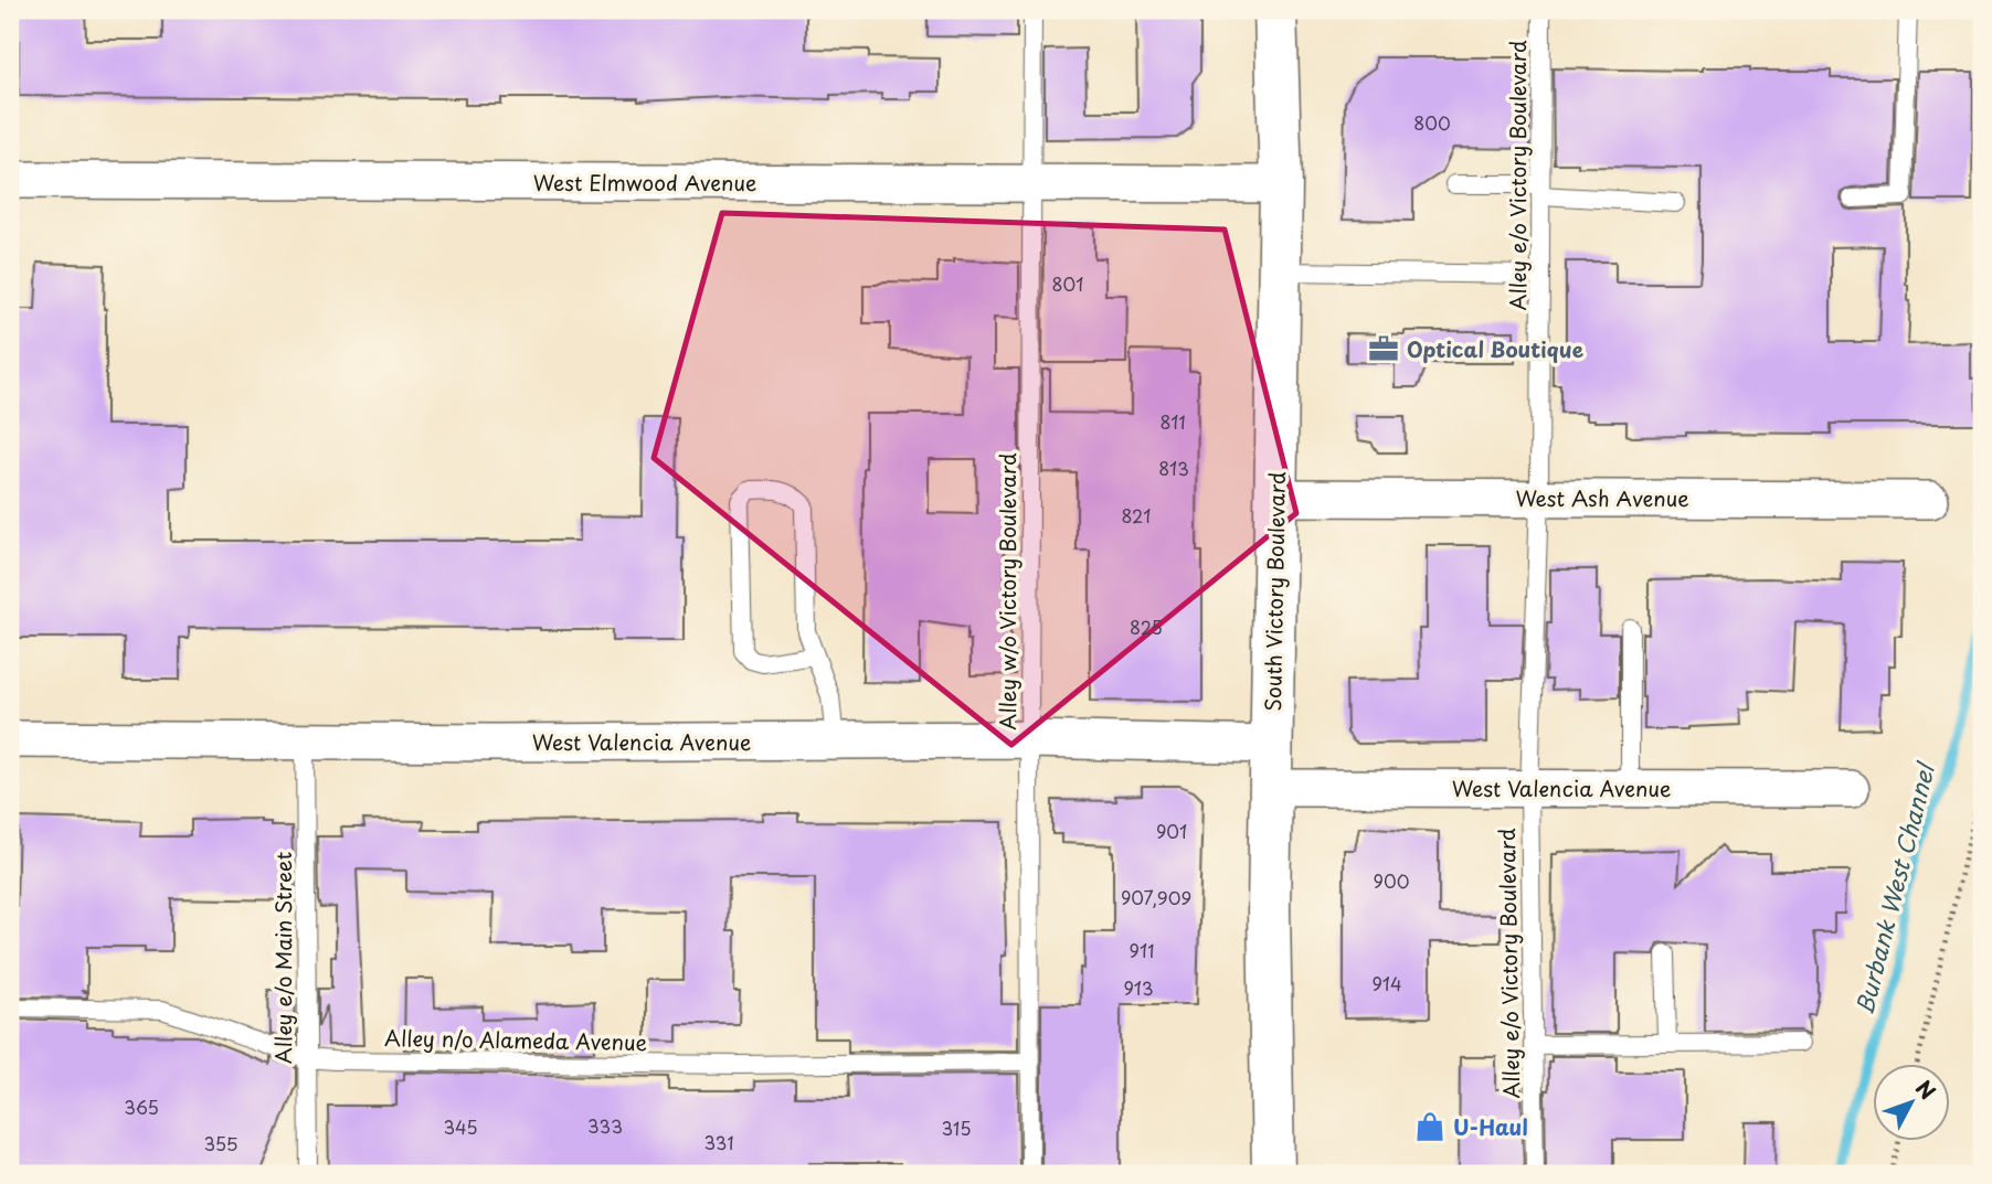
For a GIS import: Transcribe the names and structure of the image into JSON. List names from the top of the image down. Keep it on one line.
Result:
{"streets":{"main road":["South Victory Boulevard"],"street":["West Elmwood Avenue","West Ash Avenue","West Valencia Avenue"],"lane":["Alley e/o Victory Boulevard","Alley w/o Victory Boulevard","Alley e/o Main Street","Alley n/o Alameda Avenue"]},"crossings":[["Alley e/o Victory Boulevard","West Ash Avenue"],["Alley e/o Victory Boulevard","West Valencia Avenue"],["West Elmwood Avenue","Alley w/o Victory Boulevard"],["West Elmwood Avenue","South Victory Boulevard"],["West Ash Avenue","South Victory Boulevard"],["Alley w/o Victory Boulevard","West Valencia Avenue"],["Alley w/o Victory Boulevard","Alley n/o Alameda Avenue"],["South Victory Boulevard","West Valencia Avenue"],["West Valencia Avenue","Alley e/o Main Street"],["Alley e/o Main Street","Alley n/o Alameda Avenue"]],"water":["Burbank West Channel"],"places":{"office":["Optical Boutique"],"shop":["U-Haul"]},"house_numbers":["800","801","811","813","821","825","901","900","907,909","911","914","913","365","333","345","315","331","355"],"north":"top right"}
